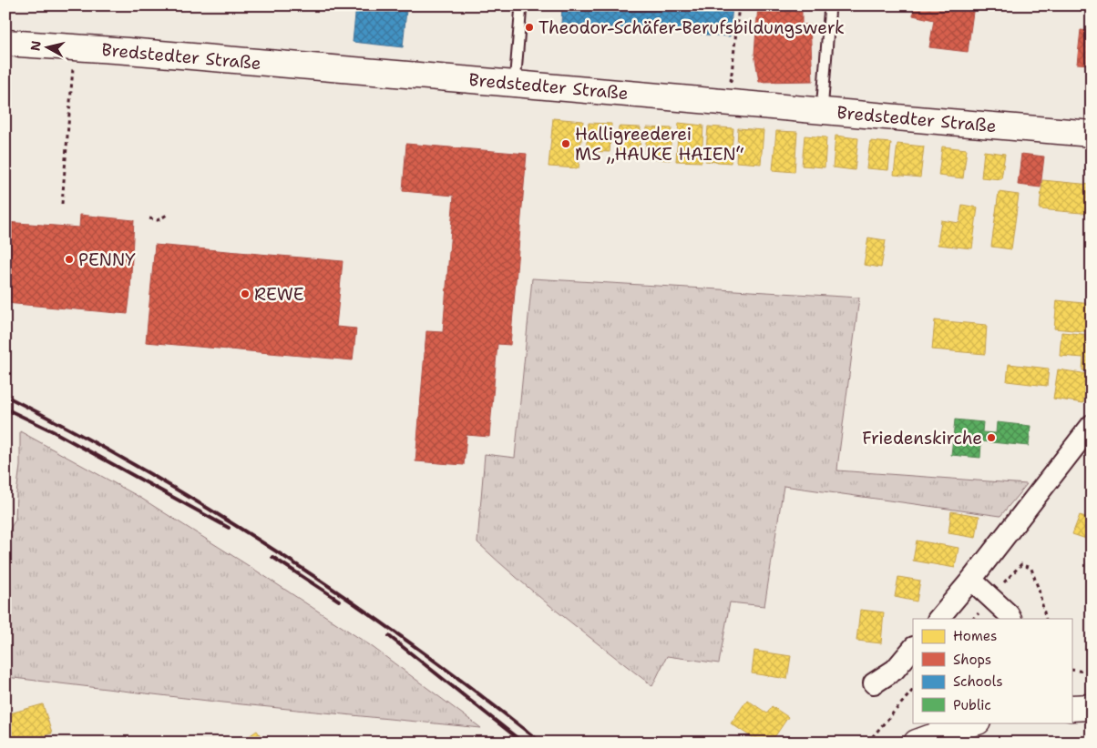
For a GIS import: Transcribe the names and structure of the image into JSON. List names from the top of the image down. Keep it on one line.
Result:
{"streets":{"main road":["Bredstedter Straße"]},"places":["Theodor-Schäfer-Berufsbildungswerk","Halligreederei MS „HAUKE HAIEN“","PENNY","REWE","Friedenskirche"],"legend":["Homes","Shops","Schools","Public"],"north":"left"}
